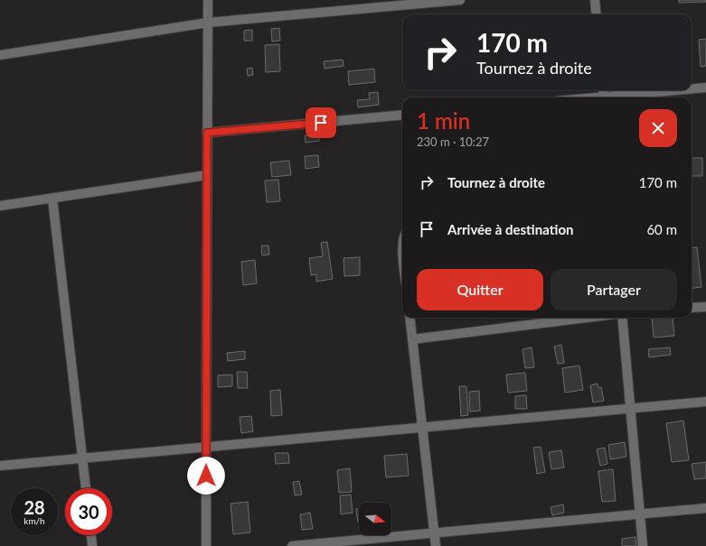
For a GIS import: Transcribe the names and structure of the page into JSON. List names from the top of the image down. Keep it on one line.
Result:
{"north":"right","page":{"turn":["170 m","Tournez à droite"],"heading":["1 min","230 m · 10:27"],"list":[{"name":"Tournez à droite","value":"170 m"},{"name":"Arrivée à destination","value":"60 m"}],"buttons":["Quitter","Partager"],"speed":"28 km/h","limit":"30"}}
